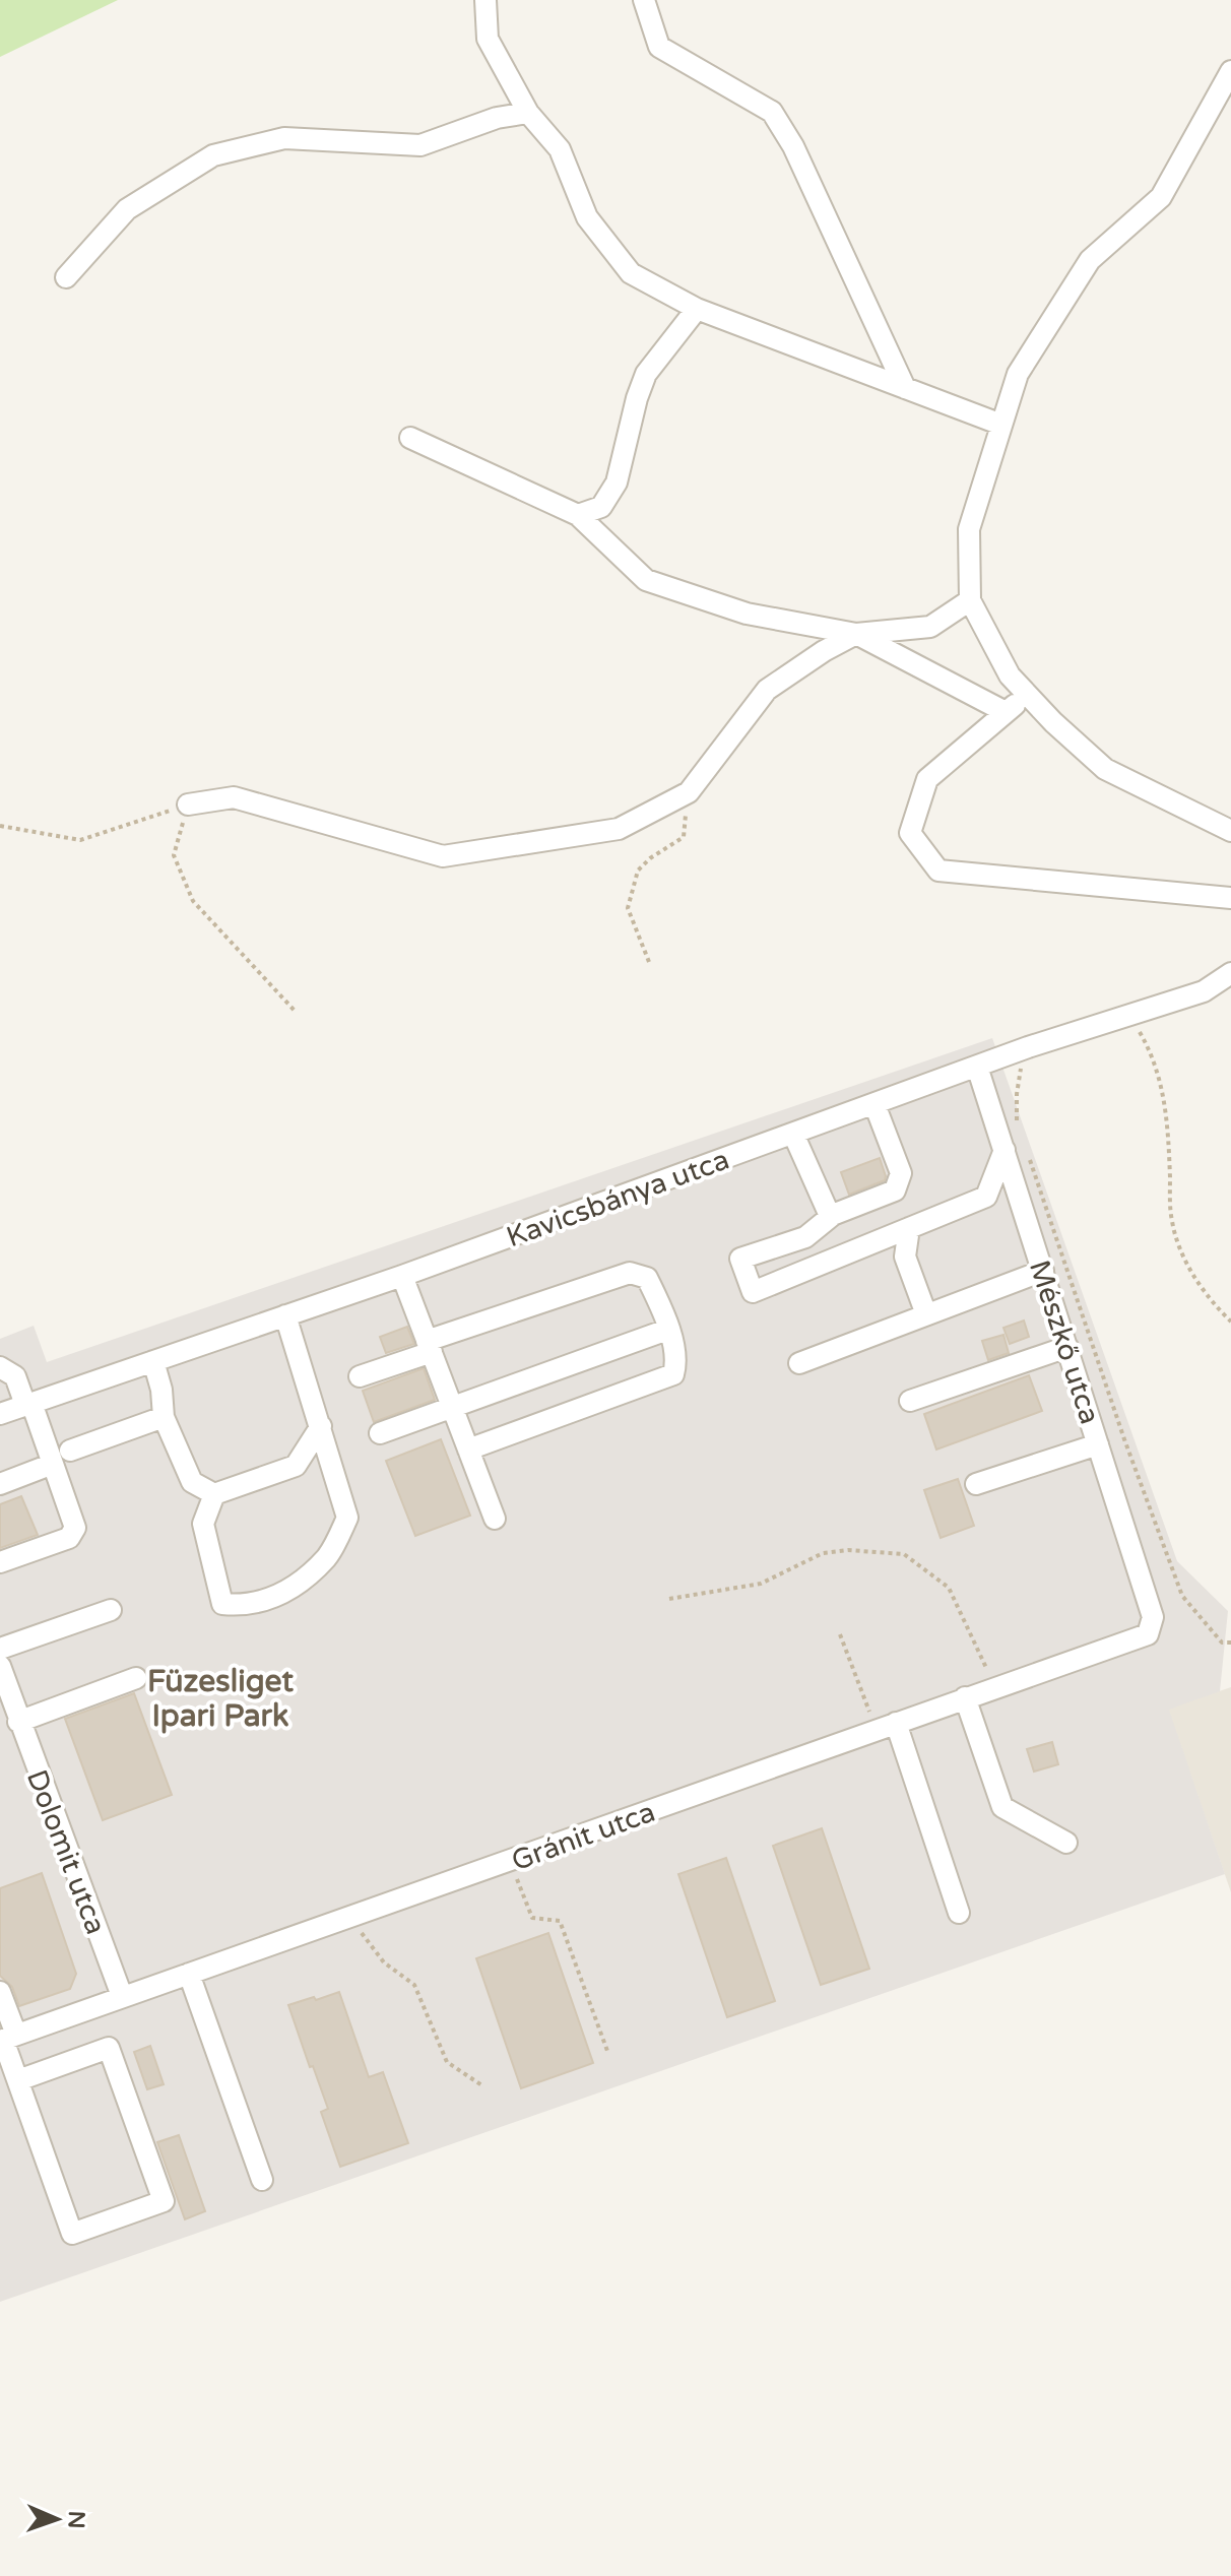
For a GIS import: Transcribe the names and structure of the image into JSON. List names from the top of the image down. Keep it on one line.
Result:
{"streets":{"street":["Kavicsbánya utca","Mészkő utca","Gránit utca","Dolomit utca"]},"crossings":[["Kavicsbánya utca","Mészkő utca"],["Mészkő utca","Gránit utca"],["Gránit utca","Dolomit utca"]],"districts":["Füzesliget Ipari Park"],"north":"right"}
